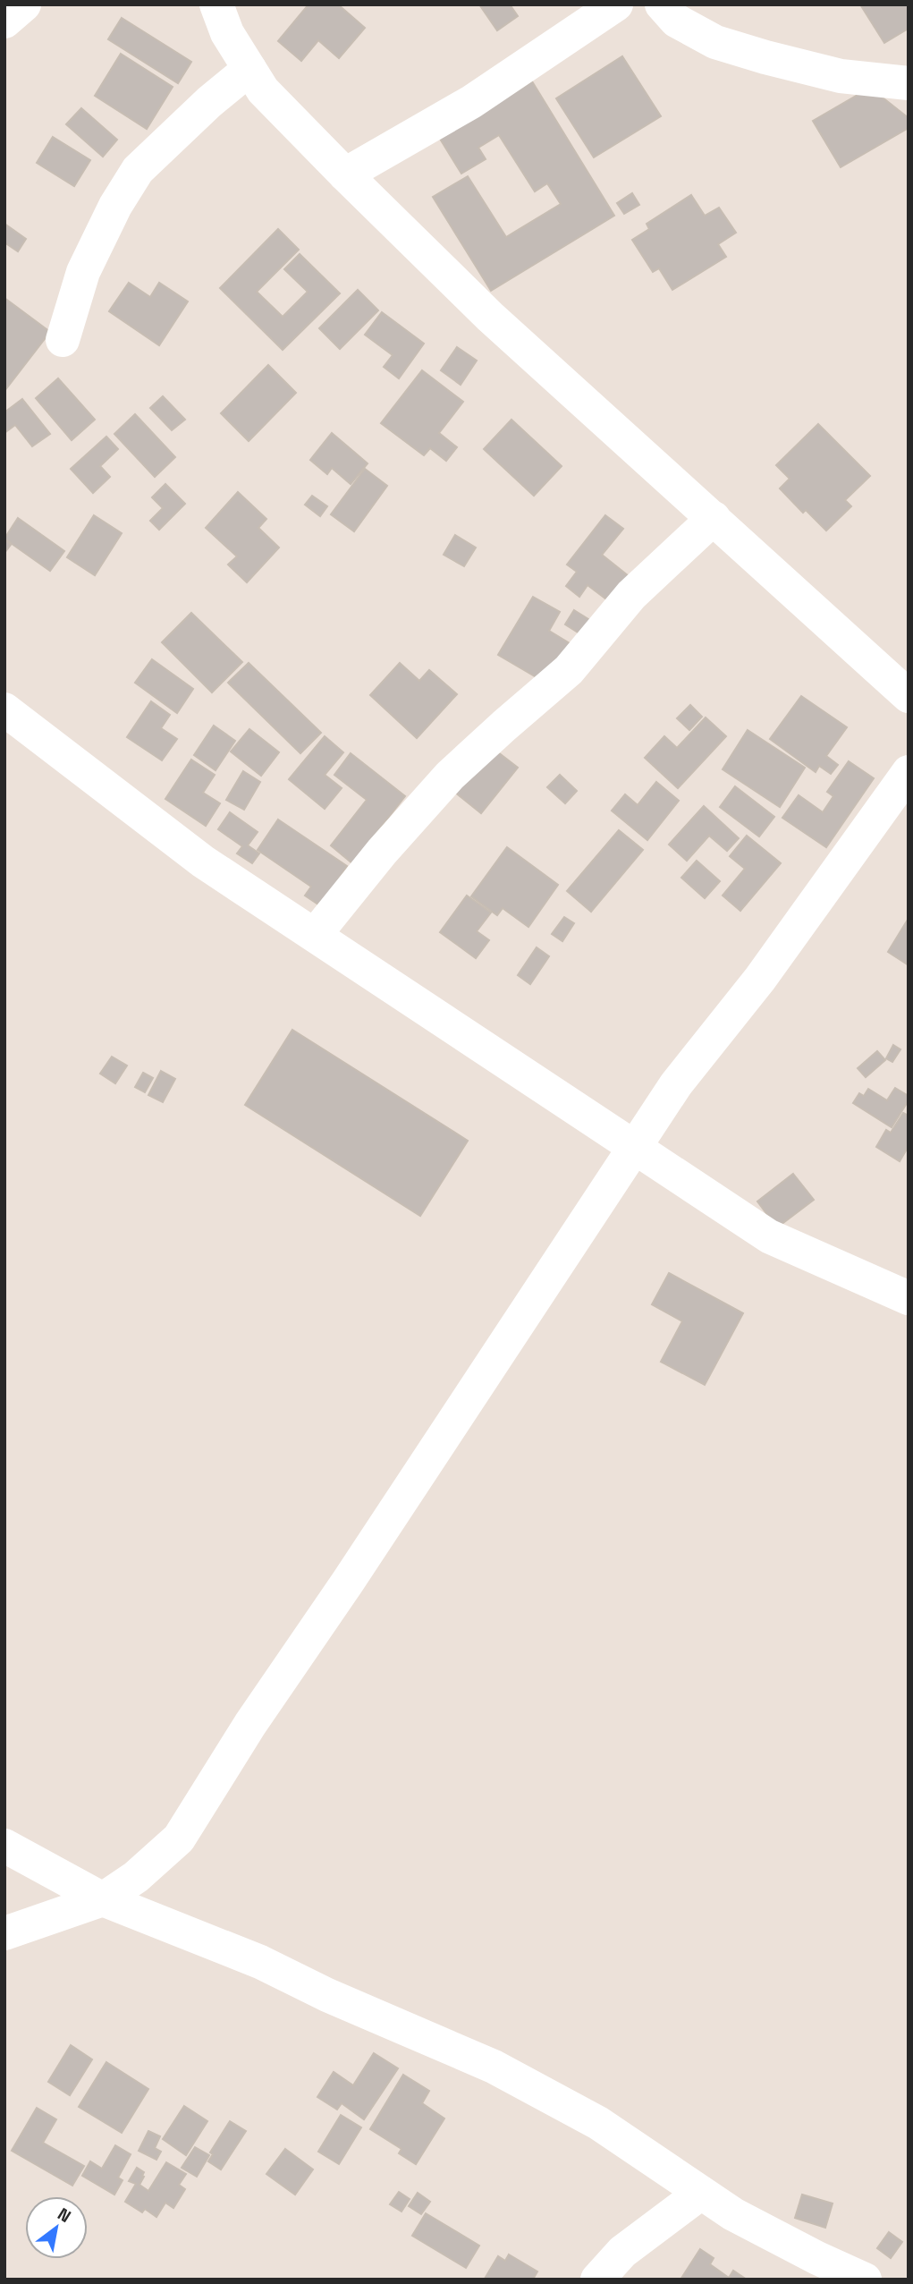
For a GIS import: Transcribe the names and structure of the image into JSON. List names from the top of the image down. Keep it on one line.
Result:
{"north":"top right"}
